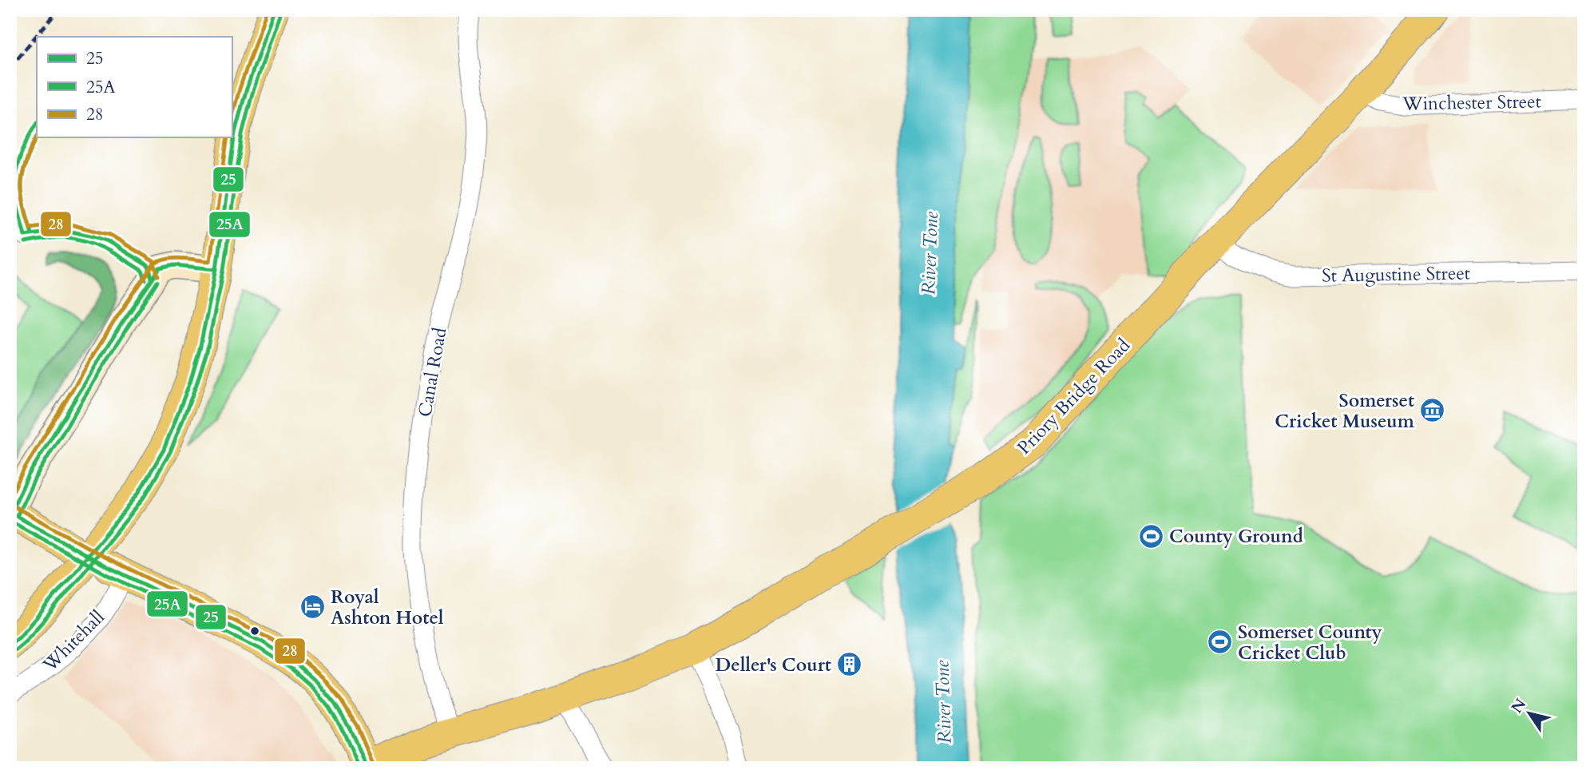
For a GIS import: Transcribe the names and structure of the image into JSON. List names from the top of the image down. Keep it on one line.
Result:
{"streets":{"main road":["Priory Bridge Road"],"street":["Winchester Street","St Augustine Street","Canal Road","Whitehall"]},"crossings":[["Winchester Street","Priory Bridge Road"],["St Augustine Street","Priory Bridge Road"],["Canal Road","Priory Bridge Road"]],"water":["River Tone"],"places":{"museum":["Somerset Cricket Museum"],"sports":["County Ground","Somerset County Cricket Club"],"hotel":["Royal Ashton Hotel"],"building":["Deller's Court"]},"lines":["transit line 25","transit line 28","transit line 25A"],"legend":["25","25A","28"],"north":"top left"}
